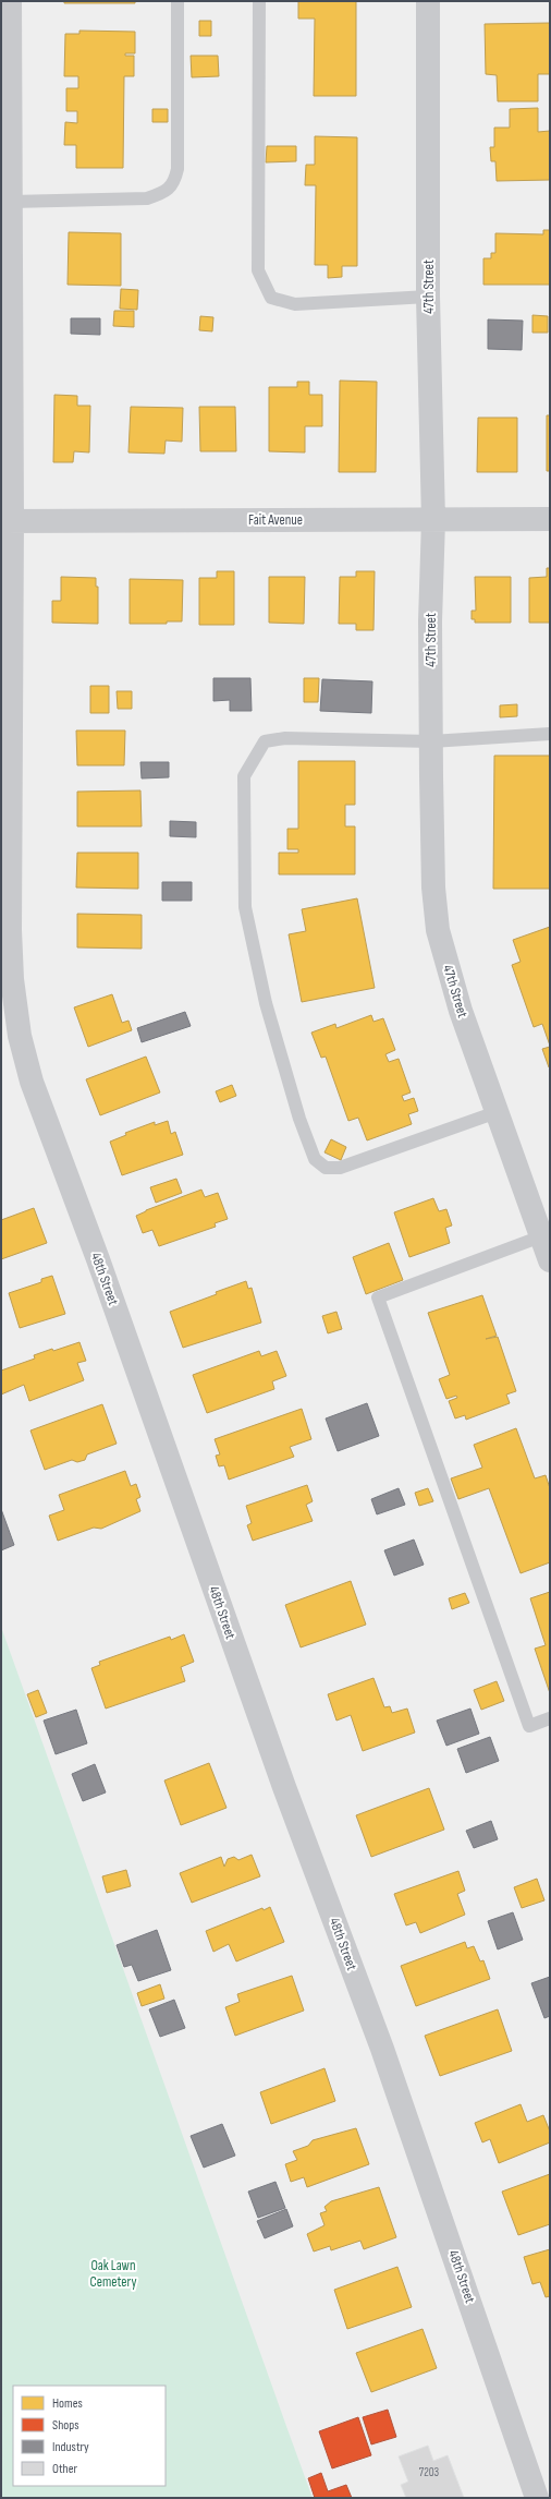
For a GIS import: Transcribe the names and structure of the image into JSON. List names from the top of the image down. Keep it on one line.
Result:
{"streets":{"street":["47th Street","Fait Avenue","48th Street"]},"crossings":[["47th Street","Fait Avenue"],["Fait Avenue","48th Street"]],"parks":["Oak Lawn Cemetery"],"house_numbers":["7203"],"legend":["Homes","Shops","Industry","Other"]}
